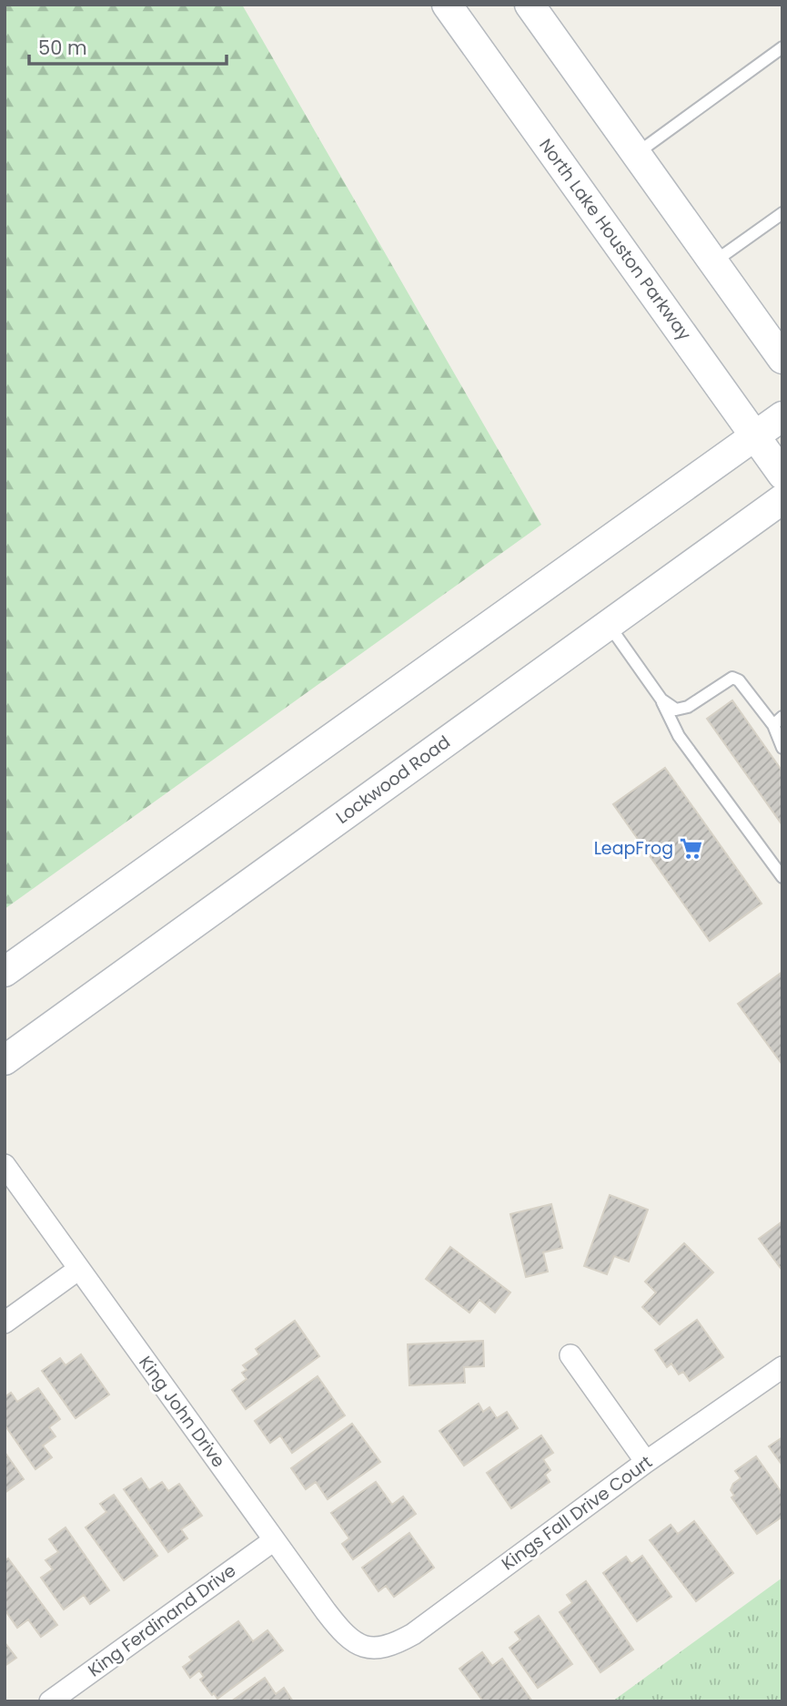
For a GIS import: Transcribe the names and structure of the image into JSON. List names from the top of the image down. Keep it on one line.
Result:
{"streets":{"main road":["North Lake Houston Parkway","Lockwood Road"],"street":["King John Drive","Kings Fall Drive Court","King Ferdinand Drive"]},"crossings":[["King John Drive","Kings Fall Drive Court"],["King John Drive","King Ferdinand Drive"]],"places":{"supermarket":["LeapFrog"]},"scale_bar":"50 m"}
